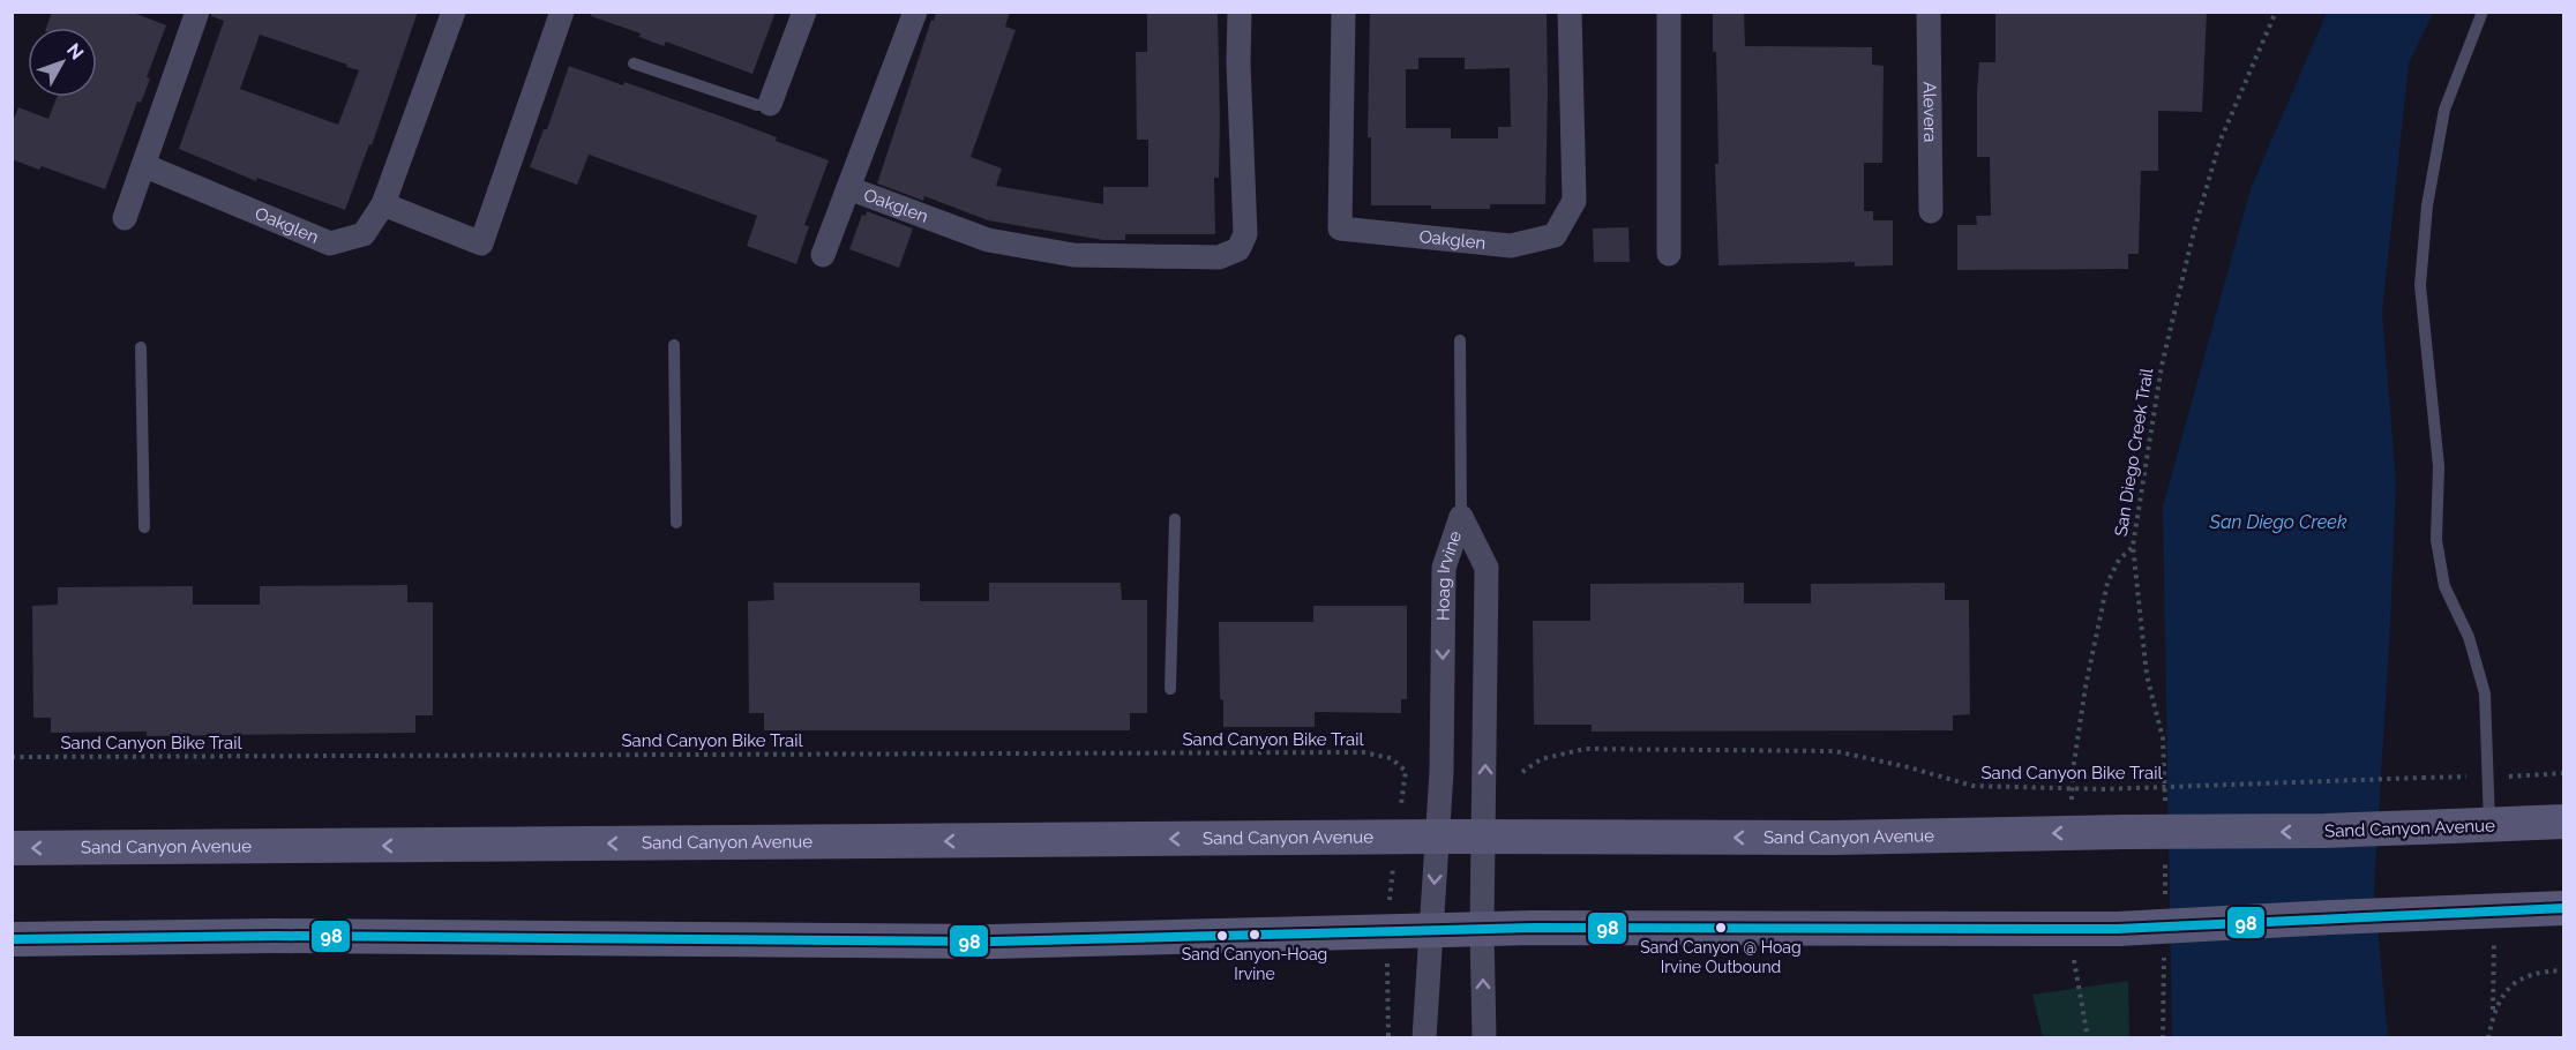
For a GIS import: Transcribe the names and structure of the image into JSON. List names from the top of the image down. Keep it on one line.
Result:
{"streets":{"main road":["Sand Canyon Avenue"],"street":["Alevera","Oakglen","Hoag Irvine"],"path":["San Diego Creek Trail","Sand Canyon Bike Trail"]},"crossings":[["Hoag Irvine","Sand Canyon Avenue"]],"water":["San Diego Creek"],"places":["Sand Canyon @ Hoag Irvine Outbound","Sand Canyon-Hoag Irvine"],"lines":["transit line 98"],"north":"top right"}
